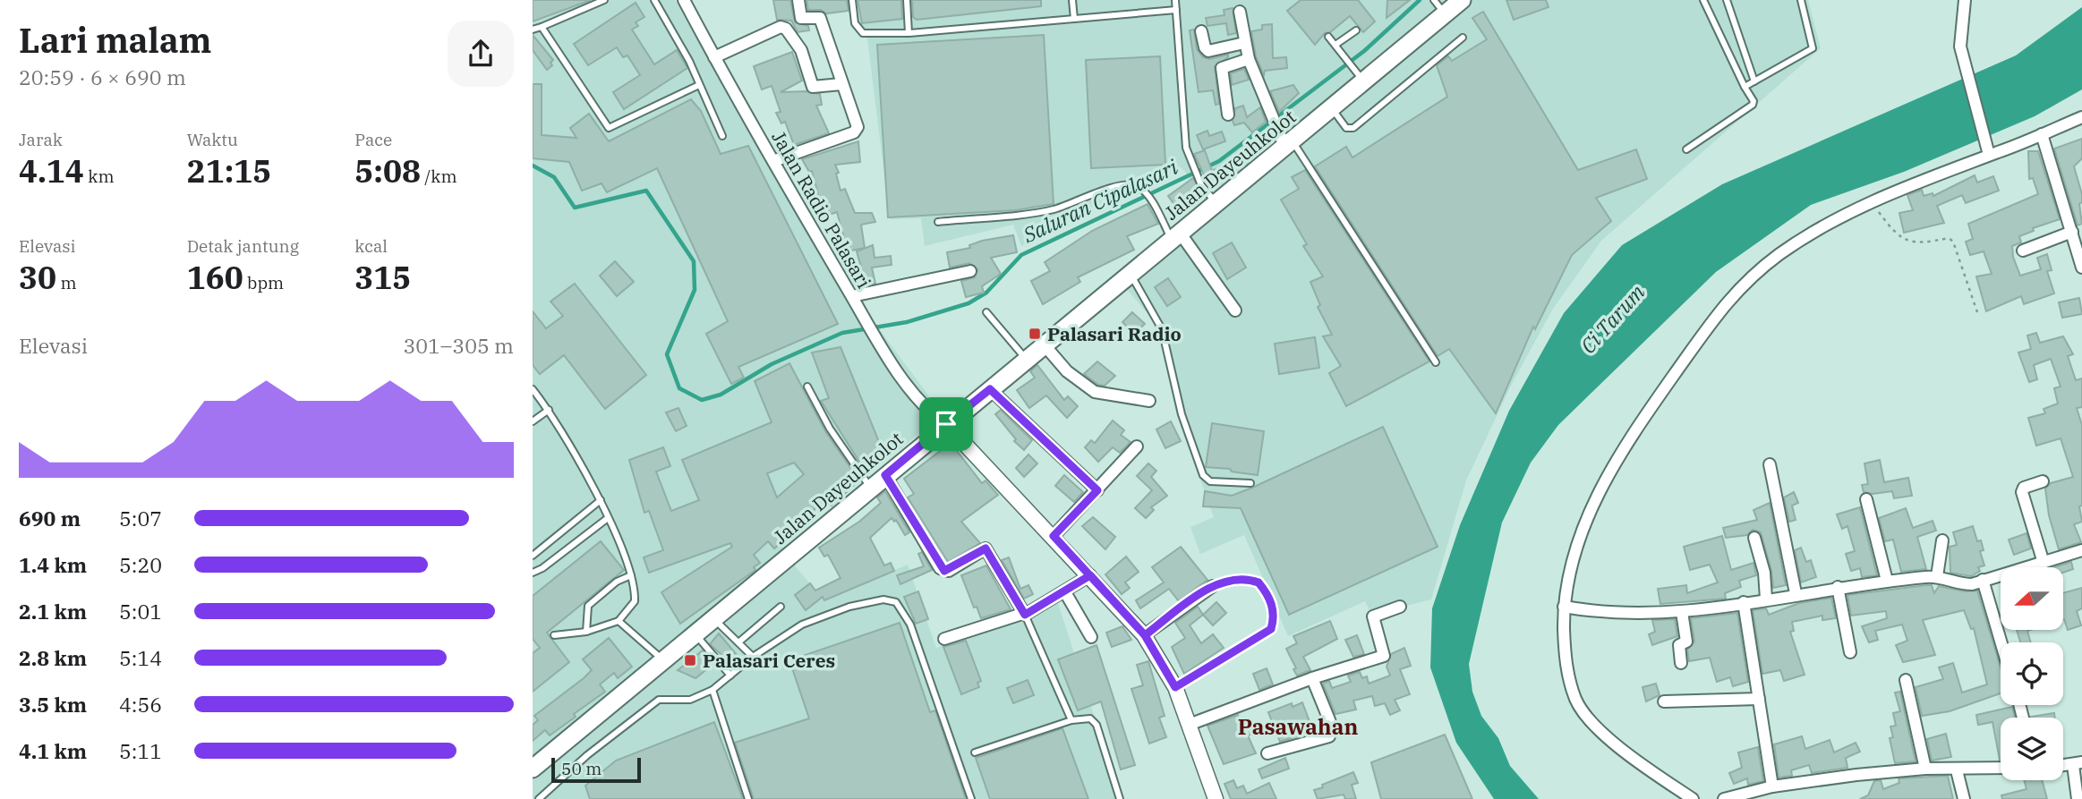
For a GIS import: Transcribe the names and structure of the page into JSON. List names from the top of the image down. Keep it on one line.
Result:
{"streets":{"main road":["Jalan Dayeuhkolot"],"street":["Jalan Radio Palasari"]},"crossings":[["Jalan Dayeuhkolot","Jalan Radio Palasari"]],"districts":["Pasawahan"],"water":["Saluran Cipalasari","Ci Tarum"],"places":{"transit":["Palasari Radio","Palasari Ceres"]},"scale_bar":"50 m","north":"left","page":{"heading":["Lari malam","20:59 · 6 × 690 m"],"stats":[["Jarak","4.14 km"],["Waktu","21:15"],["Pace","5:08 /km"],["Elevasi","30 m"],["Detak jantung","160 bpm"],["kcal","315"]],"chart":["Elevasi","301–305 m"],"list":[{"name":"690 m","note":"5:07"},{"name":"1.4 km","note":"5:20"},{"name":"2.1 km","note":"5:01"},{"name":"2.8 km","note":"5:14"},{"name":"3.5 km","note":"4:56"},{"name":"4.1 km","note":"5:11"}],"scale":"50 m"}}
